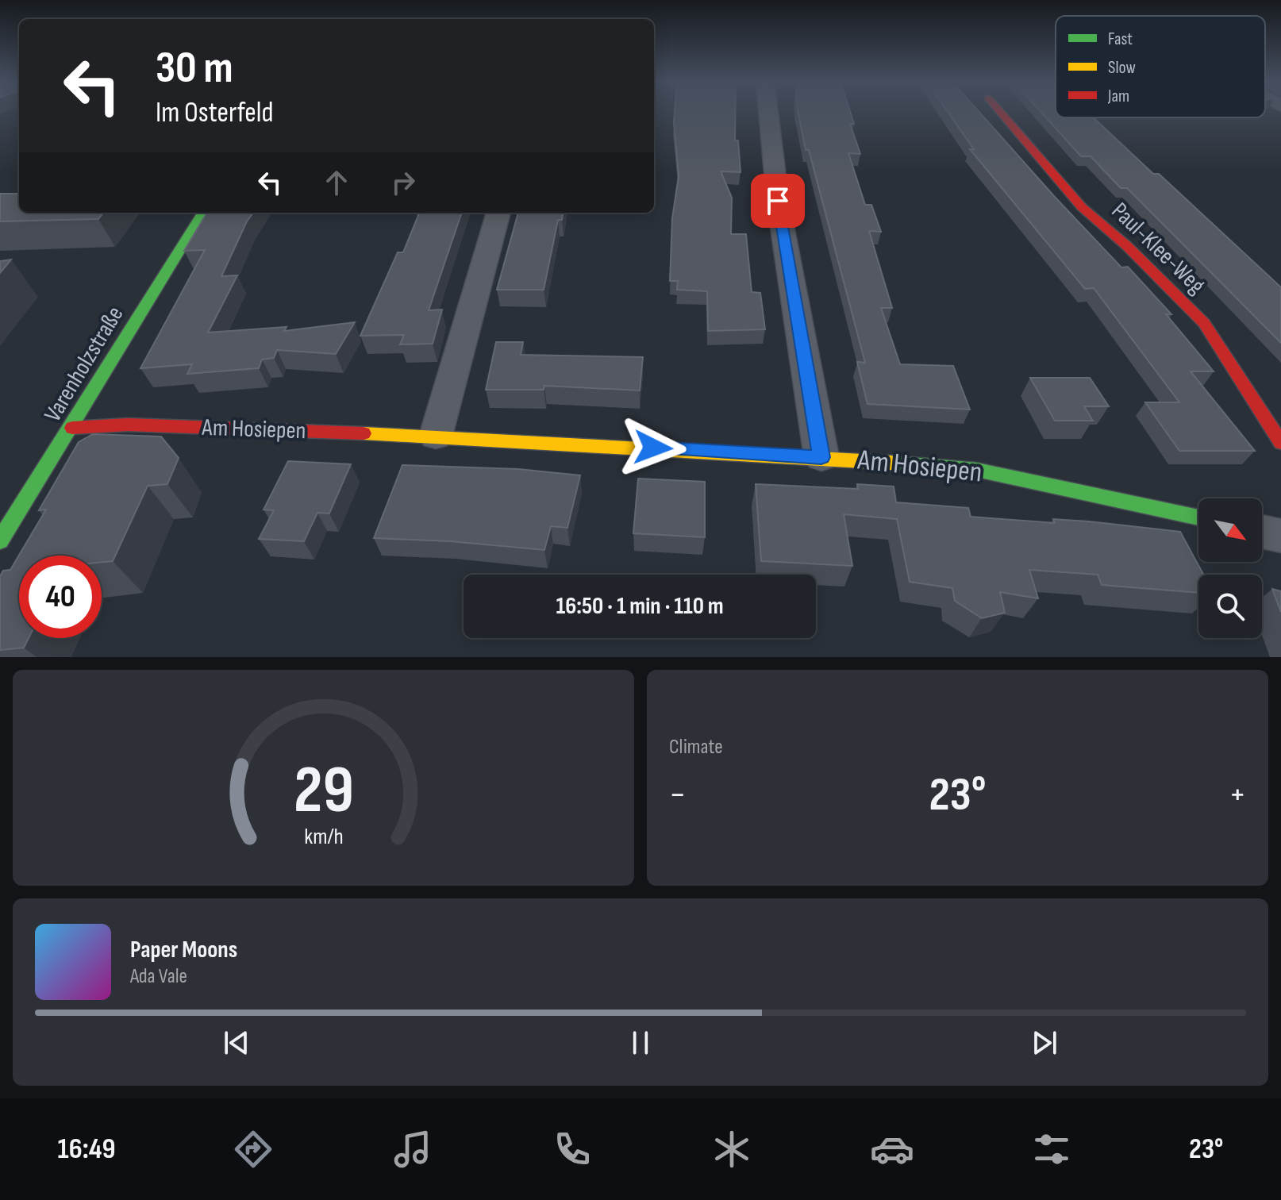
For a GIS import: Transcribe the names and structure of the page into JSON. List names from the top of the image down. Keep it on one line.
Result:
{"streets":{"street":["Paul-Klee-Weg","Varenholzstraße","Am Hosiepen"]},"crossings":[["Varenholzstraße","Am Hosiepen"]],"legend":["Fast","Slow","Jam"],"north":"bottom right","page":{"turn":["30 m","Im Osterfeld"],"limit":"40","trip":"16:50 · 1 min · 110 m","tile":"Climate","heat":["−","23°","+"],"song":["Paper Moons","Ada Vale"],"tabs":["16:49","23°"],"gauge":["29","km/h"]}}
